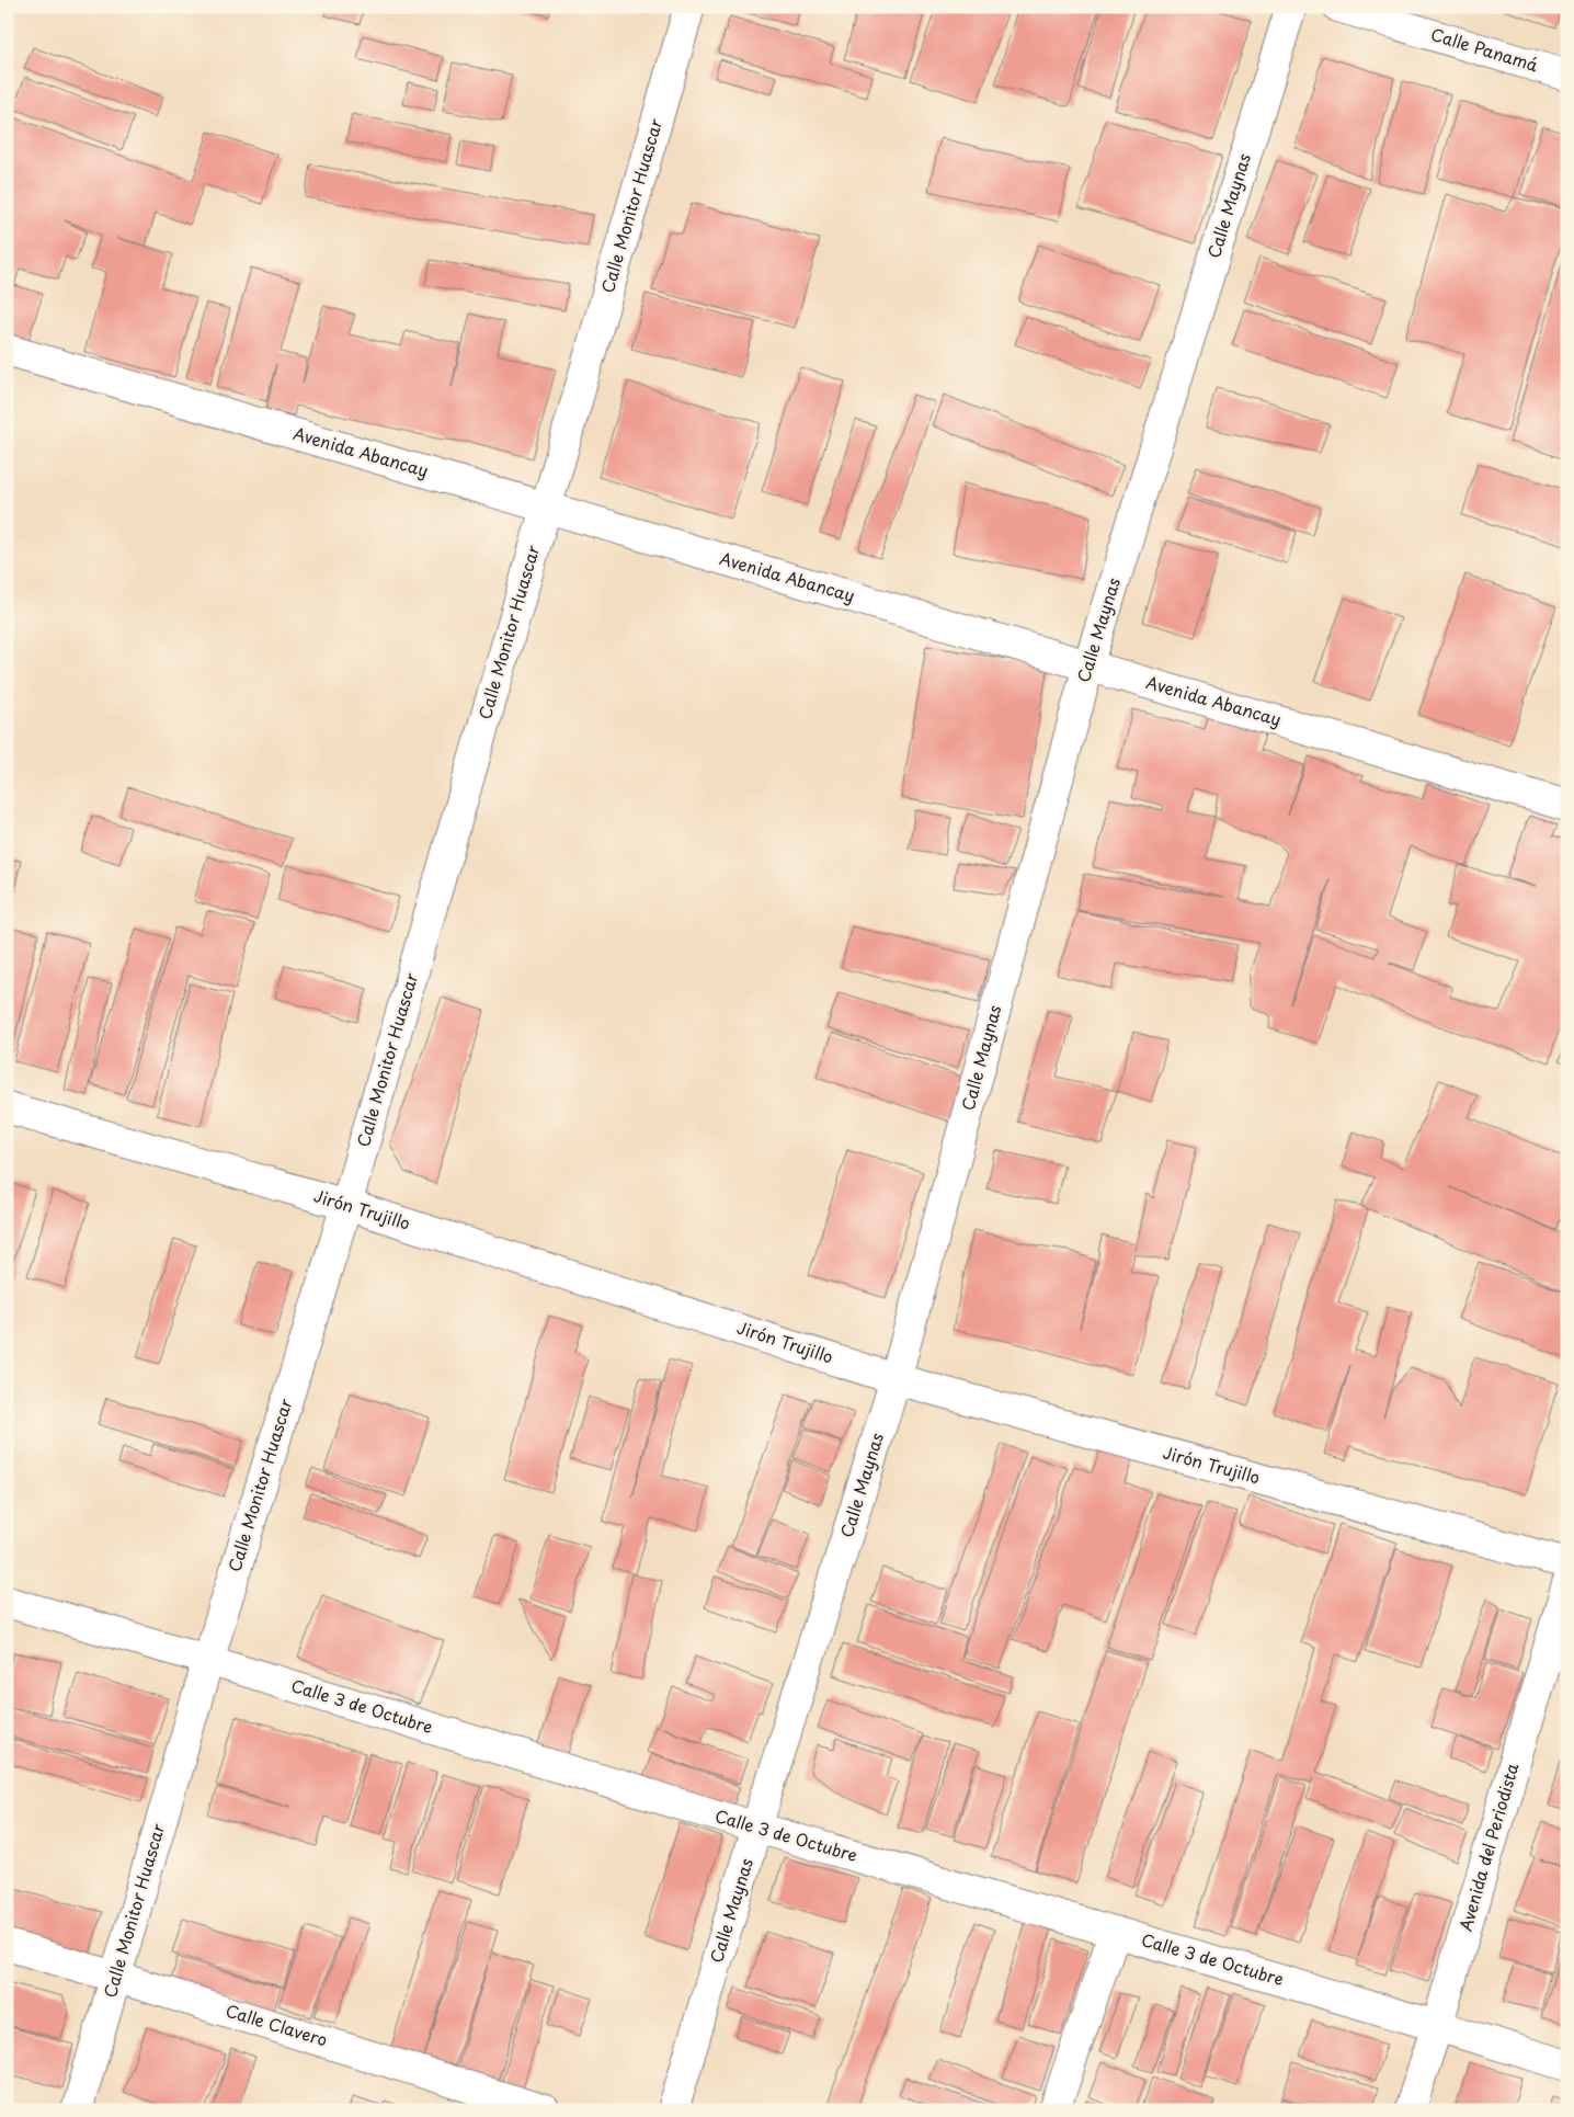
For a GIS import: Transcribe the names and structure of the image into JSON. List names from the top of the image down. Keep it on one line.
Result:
{"streets":{"street":["Calle Panamá","Calle Monitor Huascar","Calle Maynas","Avenida Abancay","Jirón Trujillo","Calle 3 de Octubre","Avenida del Periodista","Calle Clavero"]},"crossings":[["Calle Monitor Huascar","Avenida Abancay"],["Calle Monitor Huascar","Jirón Trujillo"],["Calle Monitor Huascar","Calle 3 de Octubre"],["Calle Monitor Huascar","Calle Clavero"],["Calle Maynas","Avenida Abancay"],["Calle Maynas","Jirón Trujillo"],["Calle Maynas","Calle 3 de Octubre"],["Calle 3 de Octubre","Avenida del Periodista"]]}
